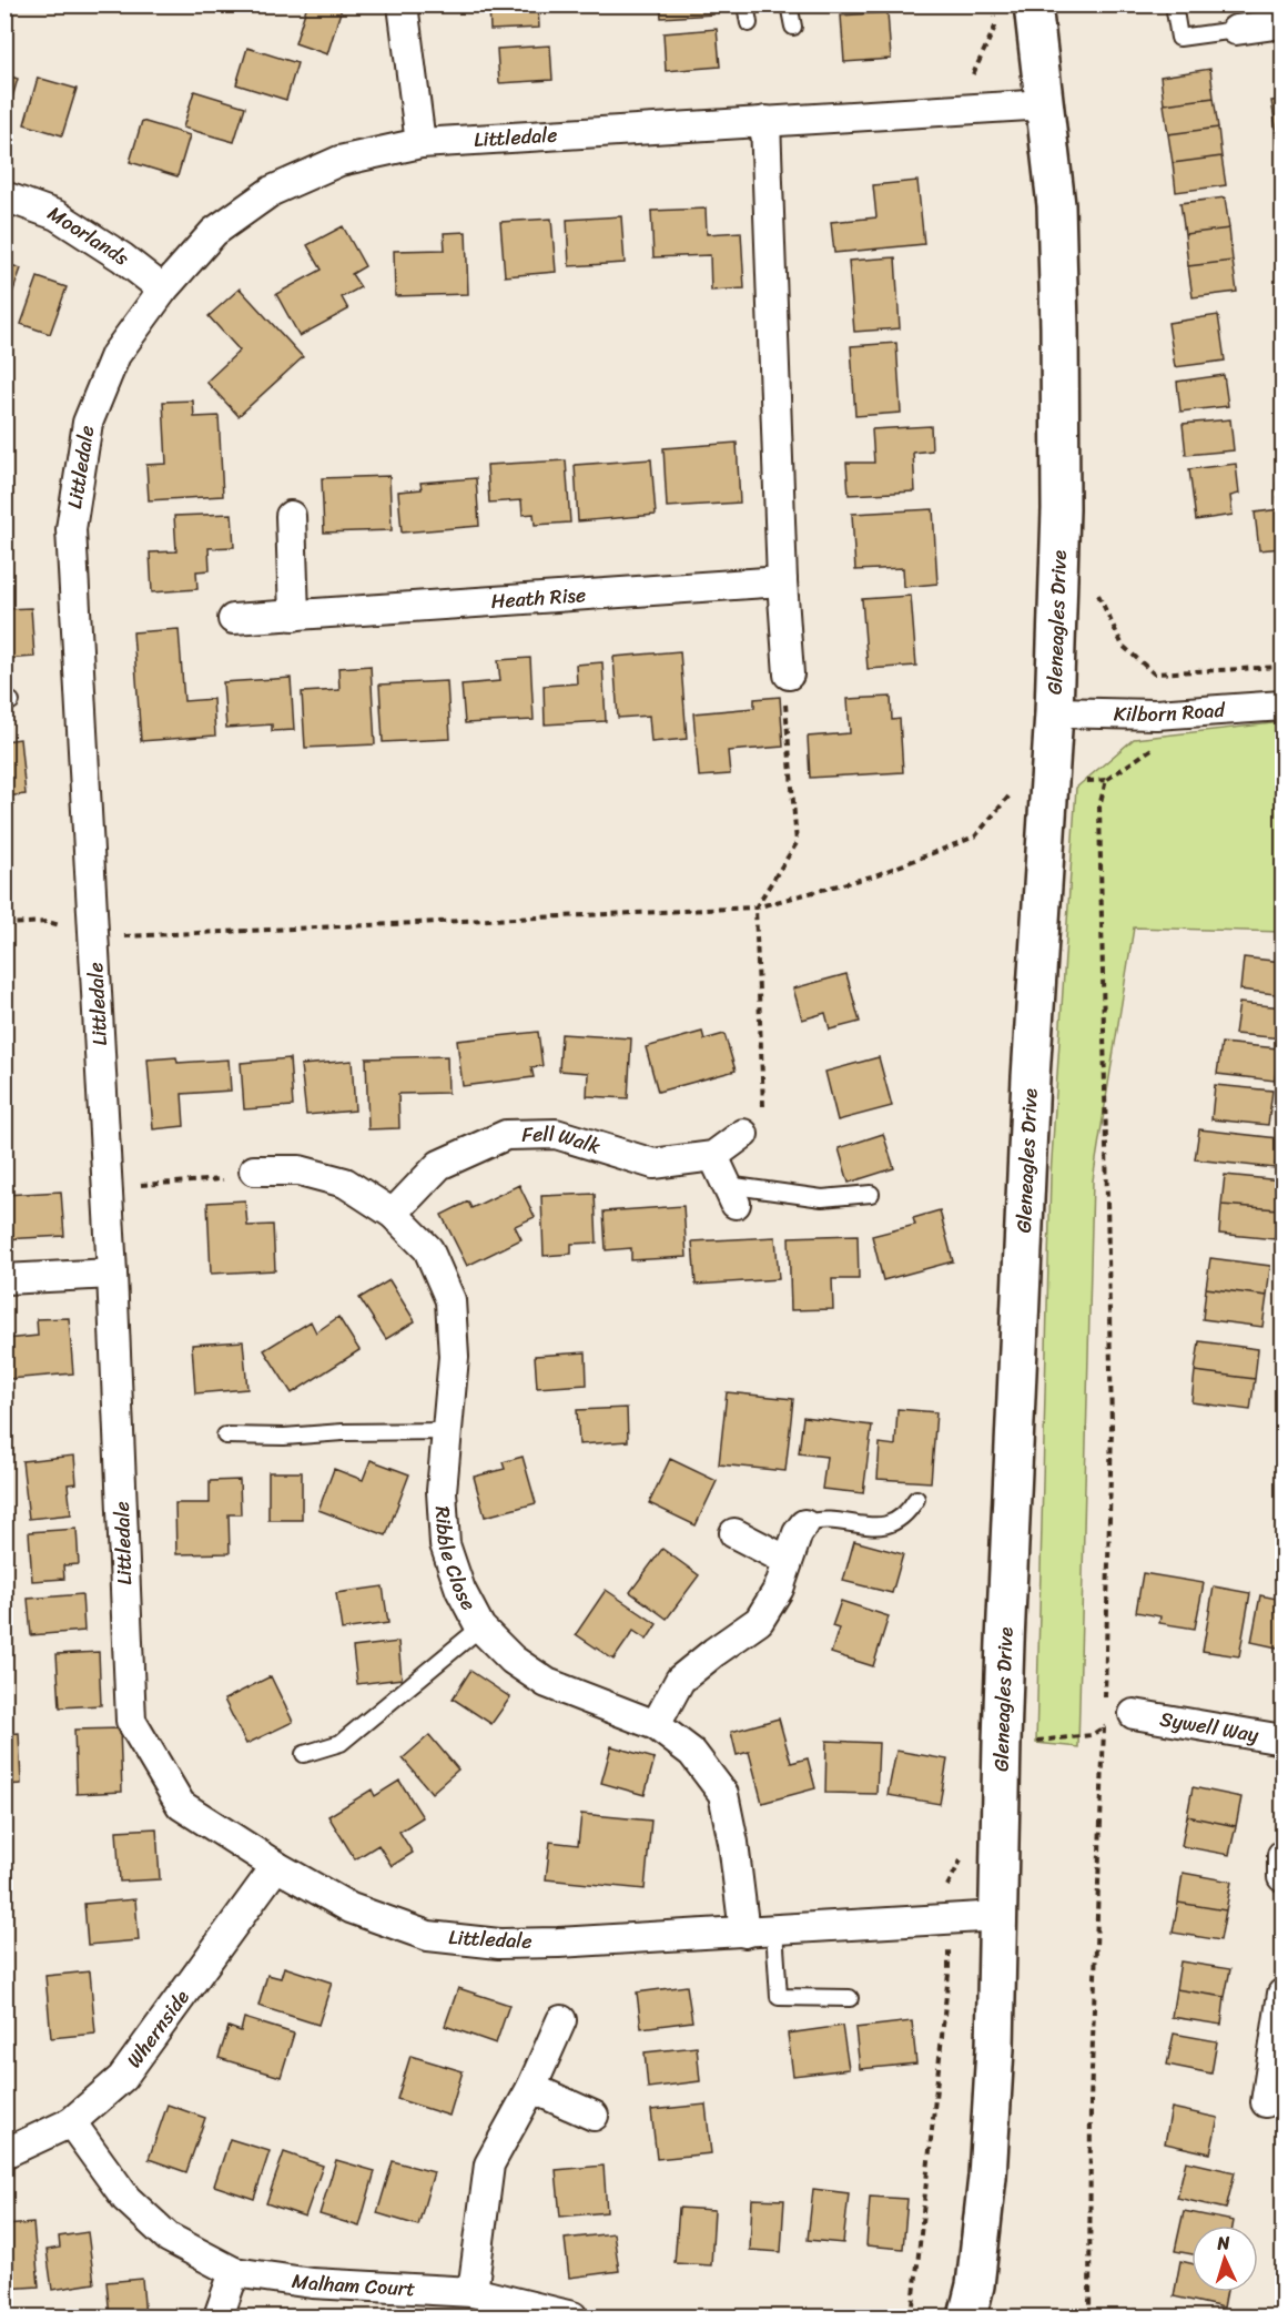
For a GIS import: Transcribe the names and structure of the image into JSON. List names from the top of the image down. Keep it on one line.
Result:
{"streets":{"street":["Littledale","Moorlands","Heath Rise","Gleneagles Drive","Kilborn Road","Fell Walk","Ribble Close","Sywell Way","Whernside","Malham Court"]},"crossings":[["Littledale","Moorlands"],["Littledale","Gleneagles Drive"],["Littledale","Ribble Close"],["Littledale","Whernside"],["Gleneagles Drive","Kilborn Road"],["Fell Walk","Ribble Close"],["Whernside","Malham Court"]],"north":"top"}
